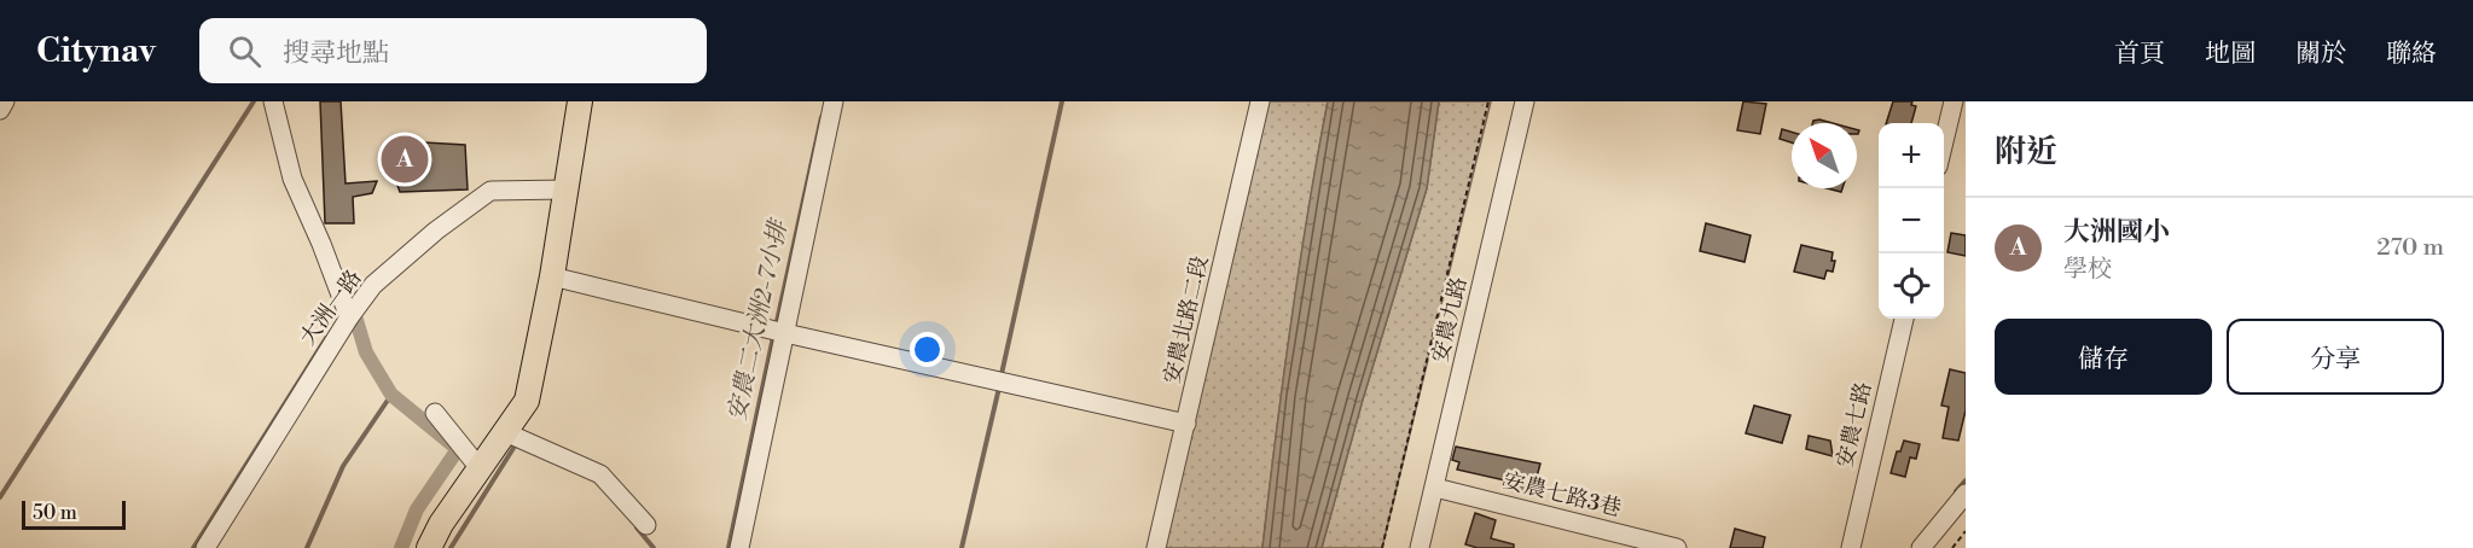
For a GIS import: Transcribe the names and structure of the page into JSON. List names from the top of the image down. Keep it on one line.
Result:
{"streets":{"street":["大洲一路","安農北路二段","安農九路","安農七路","安農七路3巷"]},"crossings":[["安農九路","安農七路3巷"]],"water":["安農二大洲2-7小排"],"scale_bar":"50 m","north":"top left","page":{"header":"Citynav","search":"搜尋地點","nav":["首頁","地圖","關於","聯絡"],"heading":"附近","map_buttons":["+","−"],"pins":"A","list":[{"mark":"A","name":"大洲國小","note":"學校","value":"270 m"}],"buttons":["儲存","分享"],"scale":"50 m"}}
